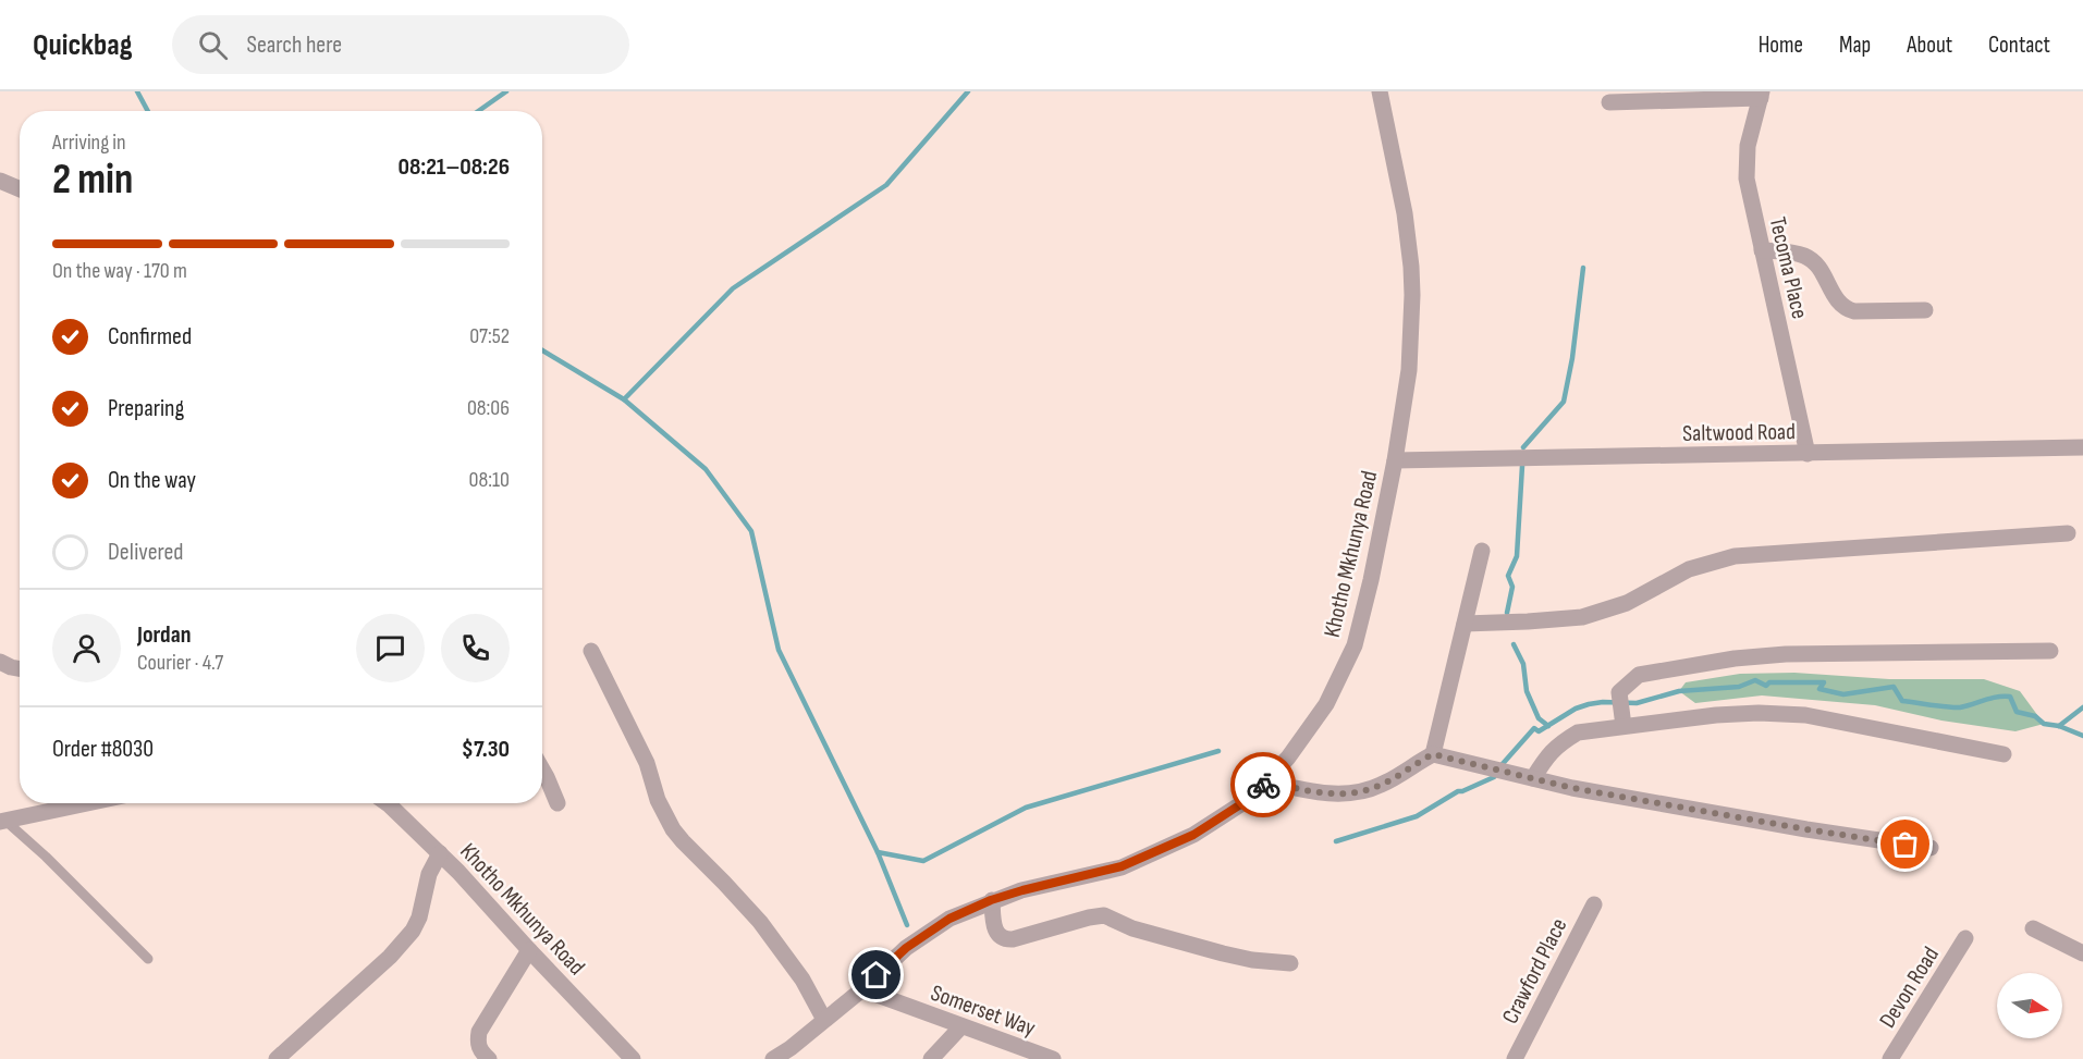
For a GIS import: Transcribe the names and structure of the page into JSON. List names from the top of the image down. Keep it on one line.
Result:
{"streets":{"street":["Tecoma Place","Saltwood Road","Khotho Mkhunya Road","Crawford Place","Devon Road","Somerset Way"]},"crossings":[["Tecoma Place","Saltwood Road"],["Saltwood Road","Khotho Mkhunya Road"],["Khotho Mkhunya Road","Somerset Way"]],"north":"right","page":{"header":"Quickbag","search":"Search here","nav":["Home","Map","About","Contact"],"heading":["2 min","Arriving in","08:21–08:26"],"panel":["Jordan","Courier · 4.7","Order #8030","$7.30"],"bar":"On the way · 170 m","list":[["Confirmed","07:52"],["Preparing","08:06"],["On the way","08:10"],"Delivered"]}}
